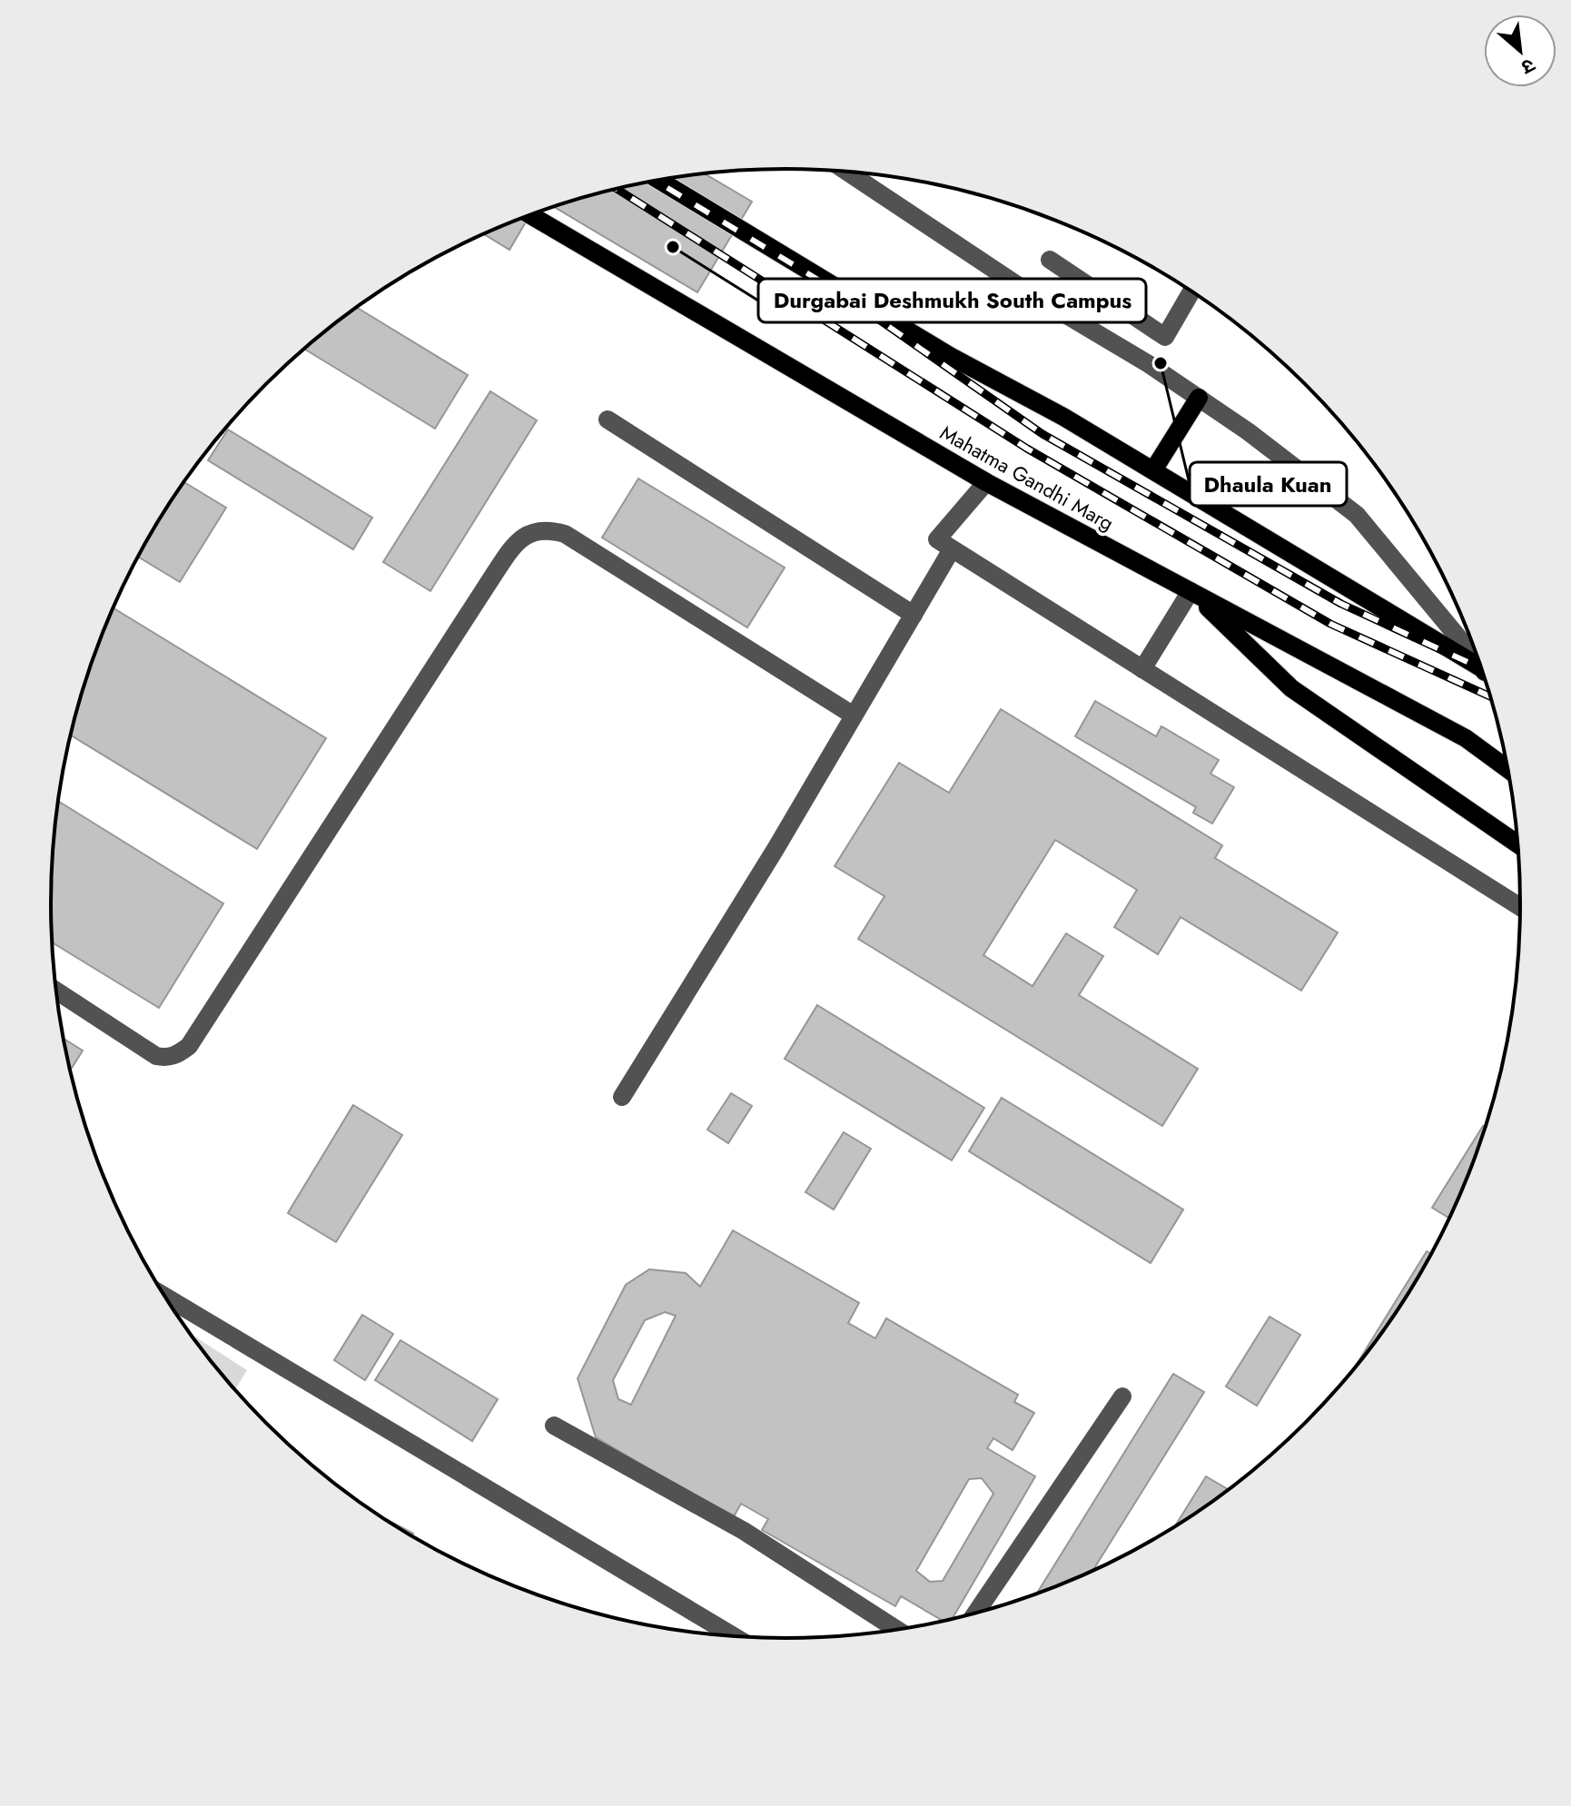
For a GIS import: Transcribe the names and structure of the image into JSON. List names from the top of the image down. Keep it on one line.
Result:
{"streets":{"main road":["Mahatma Gandhi Marg"]},"places":["Durgabai Deshmukh South Campus","Dhaula Kuan"],"north":"bottom right"}
